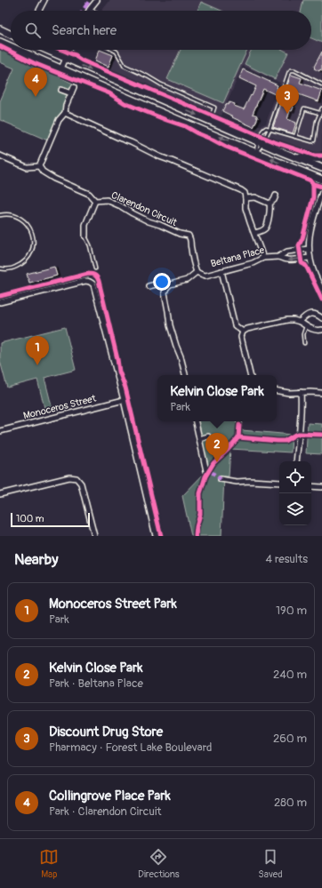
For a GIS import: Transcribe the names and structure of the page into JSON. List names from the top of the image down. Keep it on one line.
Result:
{"streets":{"street":["Clarendon Circuit","Beltana Place","Monoceros Street"]},"crossings":[["Clarendon Circuit","Beltana Place"]],"scale_bar":"100 m","page":{"search":"Search here","pins":["4","3","1","2"],"popup":["Kelvin Close Park","Park"],"scale":"100 m","heading":["Nearby","4 results"],"list":[{"mark":"1","name":"Monoceros Street Park","note":"Park","value":"190 m"},{"mark":"2","name":"Kelvin Close Park","note":"Park · Beltana Place","value":"240 m"},{"mark":"3","name":"Discount Drug Store","note":"Pharmacy · Forest Lake Boulevard","value":"260 m"},{"mark":"4","name":"Collingrove Place Park","note":"Park · Clarendon Circuit","value":"280 m"}],"nav":["Map","Directions","Saved"]}}
